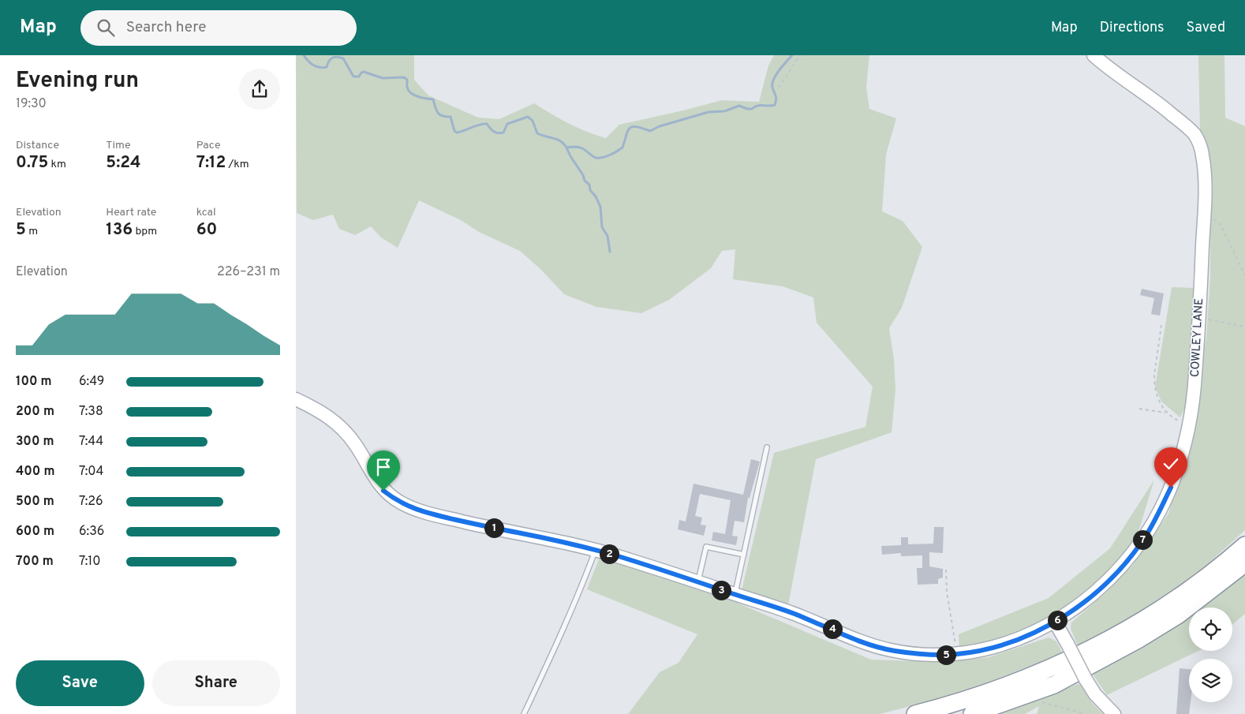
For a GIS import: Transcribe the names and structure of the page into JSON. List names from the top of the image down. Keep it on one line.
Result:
{"streets":{"street":["COWLEY LANE"]},"page":{"header":"Map","search":"Search here","nav":["Map","Directions","Saved"],"heading":["Evening run","19:30"],"stats":[["Distance","0.75 km"],["Time","5:24"],["Pace","7:12 /km"],["Elevation","5 m"],["Heart rate","136 bpm"],["kcal","60"]],"chart":["Elevation","226–231 m"],"list":[{"name":"100 m","note":"6:49"},{"name":"200 m","note":"7:38"},{"name":"300 m","note":"7:44"},{"name":"400 m","note":"7:04"},{"name":"500 m","note":"7:26"},{"name":"600 m","note":"6:36"},{"name":"700 m","note":"7:10"}],"pins":["1","7","2","3","6","4","5"],"buttons":["Save","Share"]}}
